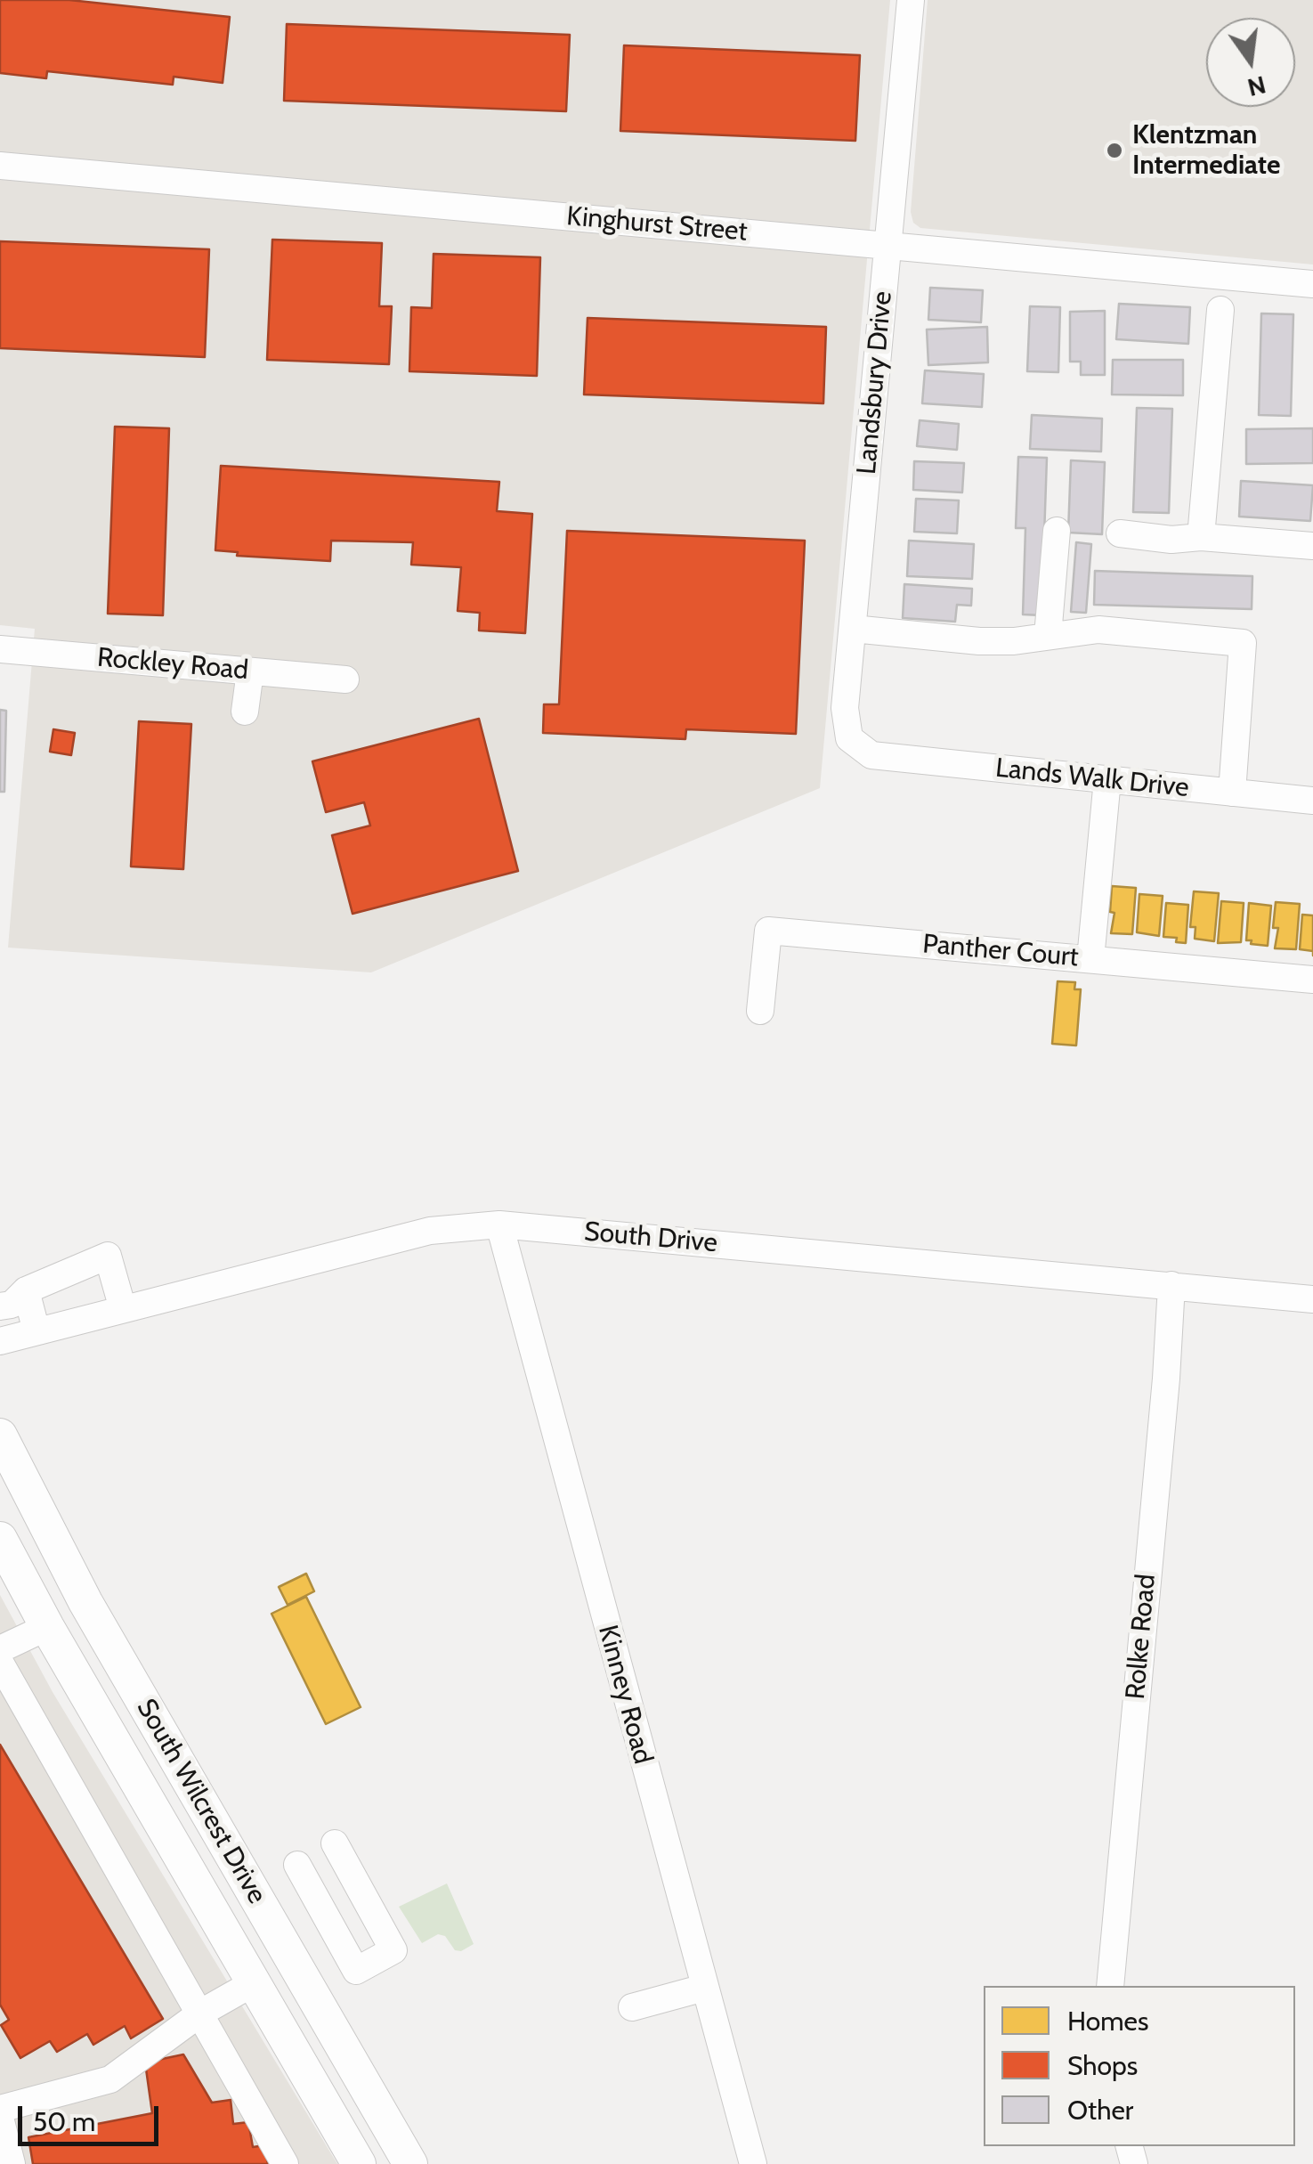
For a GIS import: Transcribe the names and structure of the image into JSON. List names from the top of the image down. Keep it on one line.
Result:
{"streets":{"main road":["South Wilcrest Drive"],"street":["Kinghurst Street","Landsbury Drive","Rockley Road","Lands Walk Drive","Panther Court","South Drive","Rolke Road","Kinney Road"]},"crossings":[["Kinghurst Street","Landsbury Drive"],["Landsbury Drive","Lands Walk Drive"],["South Drive","Rolke Road"],["South Drive","Kinney Road"]],"places":["Klentzman Intermediate"],"legend":["Homes","Shops","Other"],"scale_bar":"50 m","north":"bottom"}
